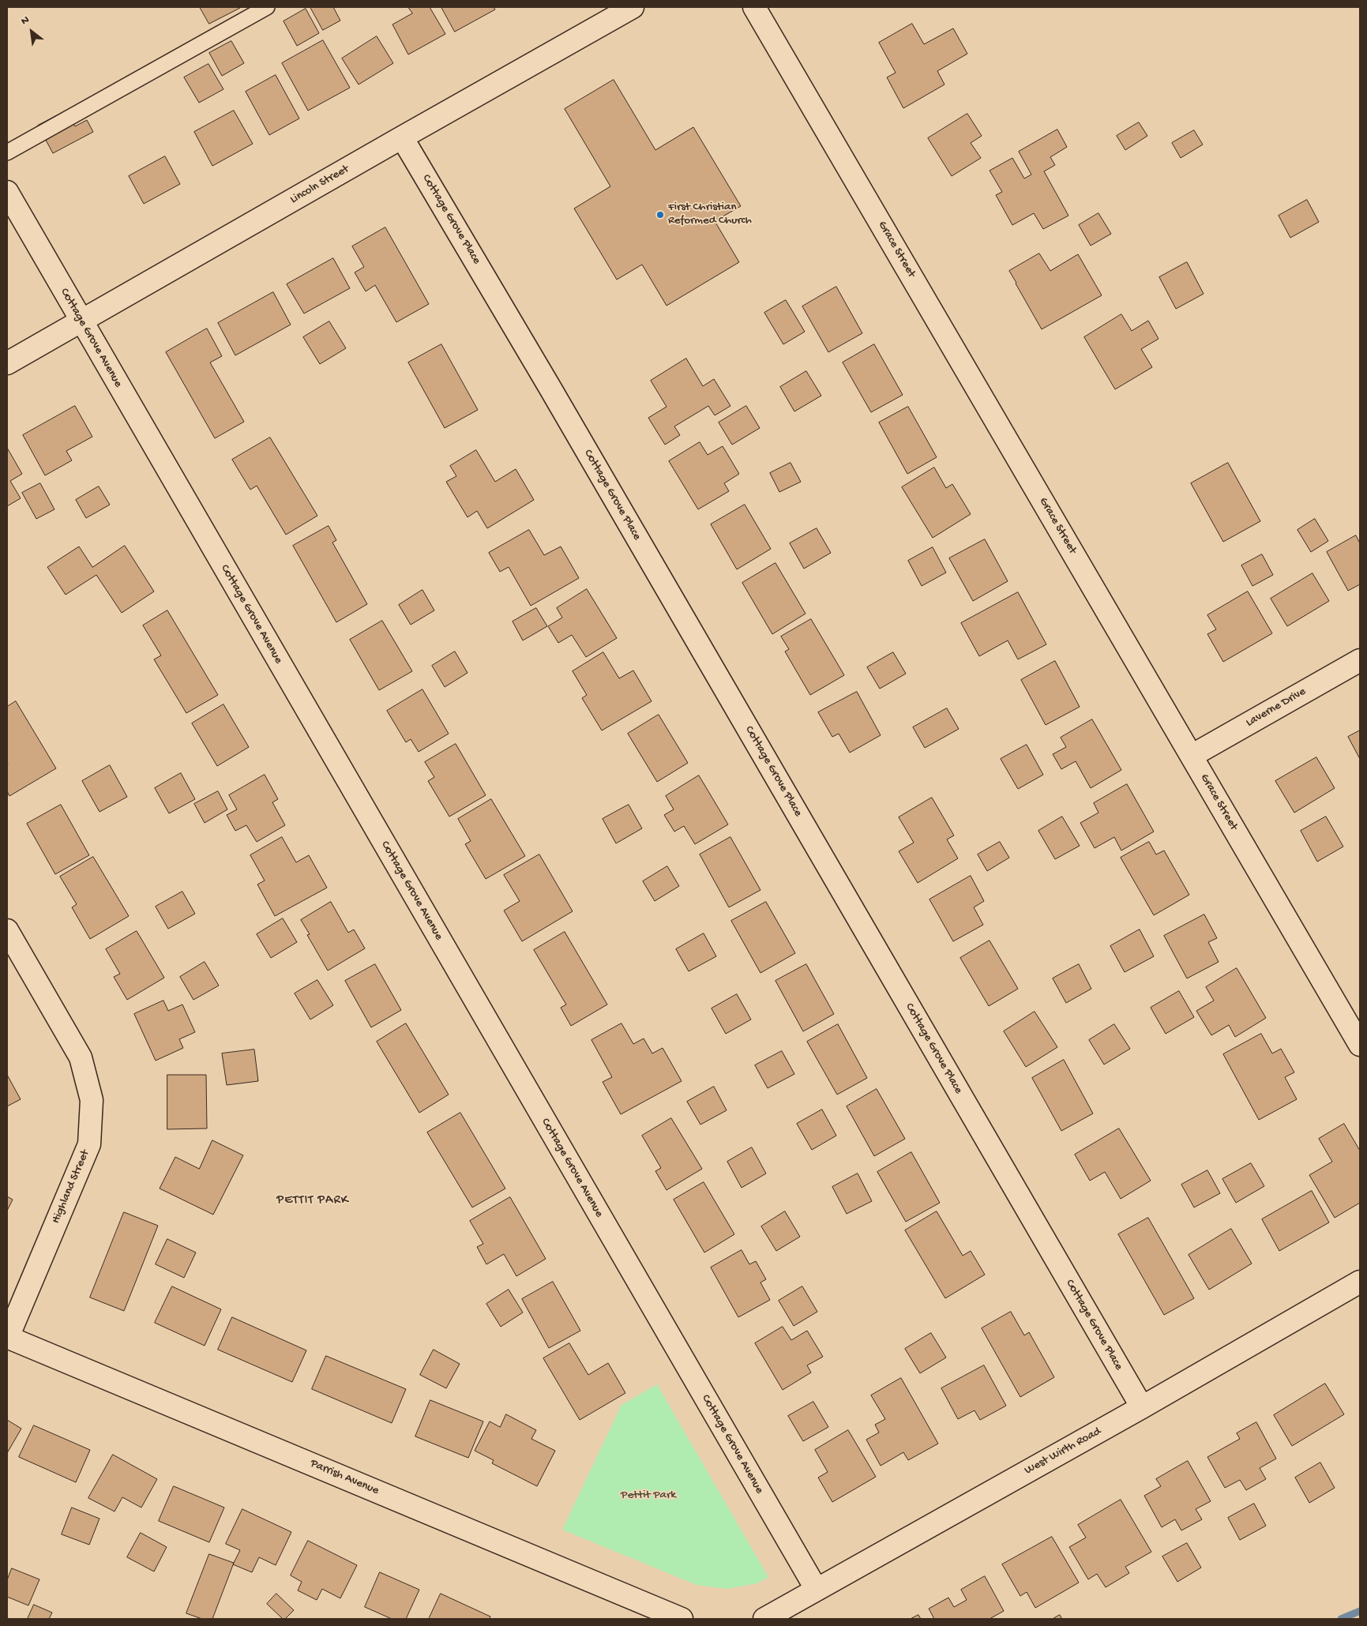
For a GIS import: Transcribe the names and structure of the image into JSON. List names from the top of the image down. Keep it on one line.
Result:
{"streets":{"street":["Lincoln Street","Cottage Grove Place","Grace Street","Cottage Grove Avenue","Laverne Drive","Highland Street","West Wirth Road","Parrish Avenue"]},"crossings":[["Lincoln Street","Cottage Grove Place"],["Lincoln Street","Cottage Grove Avenue"],["Cottage Grove Place","West Wirth Road"],["Grace Street","Laverne Drive"],["Cottage Grove Avenue","West Wirth Road"],["Highland Street","Parrish Avenue"]],"districts":["PETTIT PARK"],"parks":["Pettit Park"],"places":["First Christian Reformed Church"],"north":"top left"}
